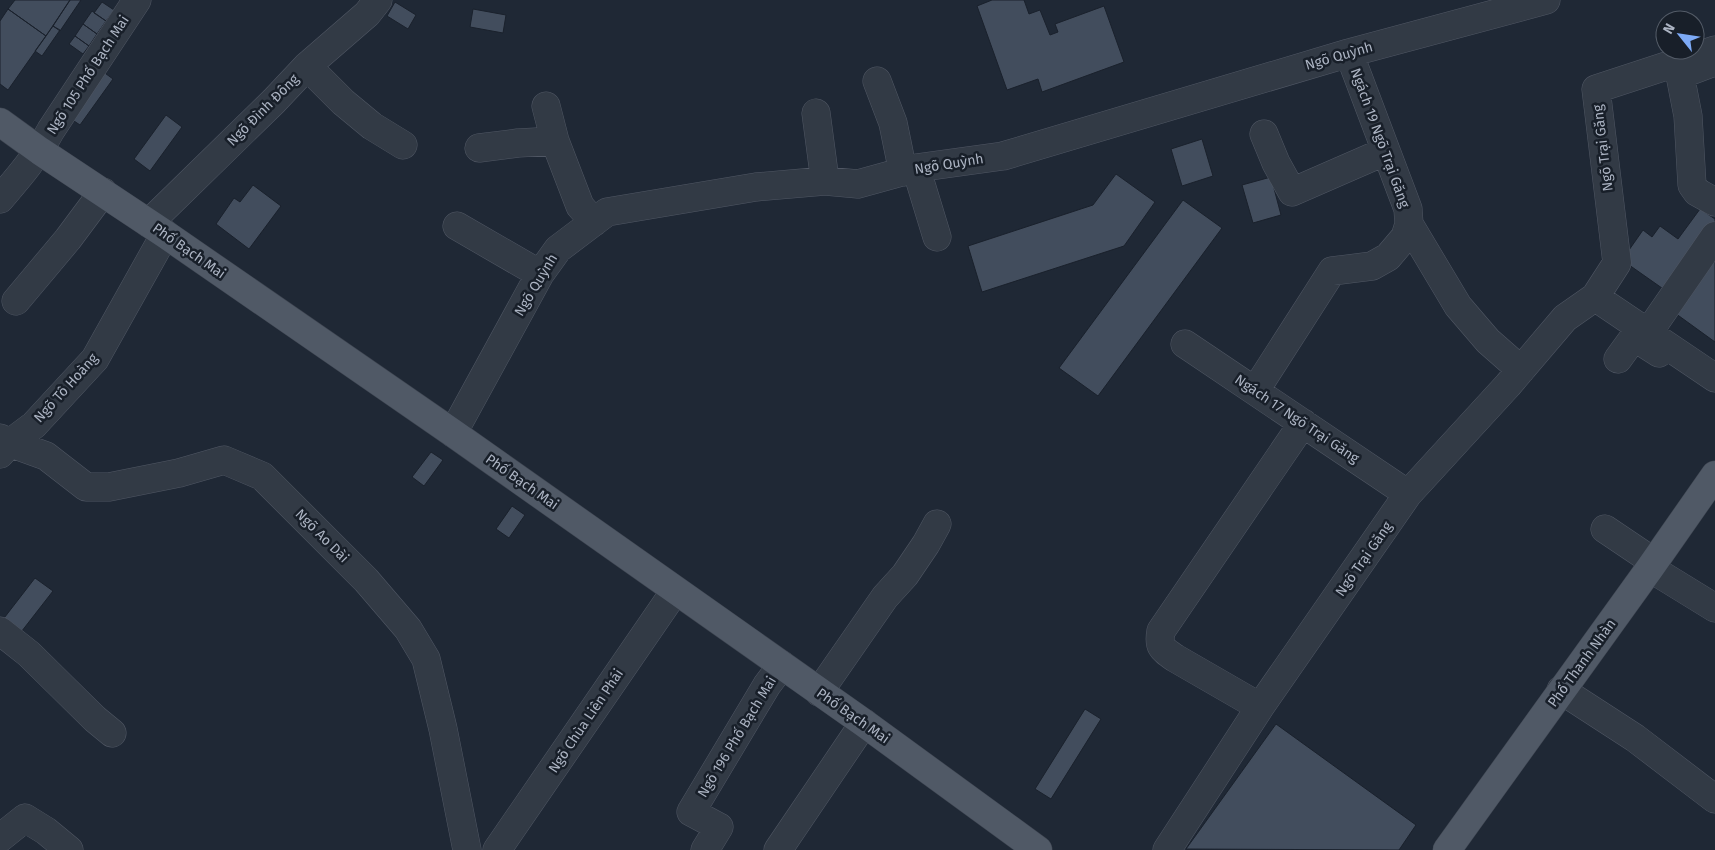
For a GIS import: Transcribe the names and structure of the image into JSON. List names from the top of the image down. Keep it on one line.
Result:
{"streets":{"main road":["Phố Bạch Mai","Phố Thanh Nhàn"],"street":["Ngõ Quỳnh","Ngõ 105 Phố Bạch Mai","Ngõ Đình Đông","Ngách 19 Ngõ Trại Găng","Ngõ Trại Găng","Ngõ Tô Hoàng","Ngách 17 Ngõ Trại Găng","Ngõ Ao Dài","Ngõ Chùa Liên Phái","Ngõ 196 Phố Bạch Mai"]},"crossings":[["Ngõ Quỳnh","Ngách 19 Ngõ Trại Găng"],["Ngõ Quỳnh","Phố Bạch Mai"],["Ngõ 105 Phố Bạch Mai","Phố Bạch Mai"],["Ngõ Đình Đông","Phố Bạch Mai"],["Ngõ Đình Đông","Ngõ Tô Hoàng"],["Ngách 19 Ngõ Trại Găng","Ngõ Trại Găng"],["Ngách 19 Ngõ Trại Găng","Ngách 17 Ngõ Trại Găng"],["Ngõ Trại Găng","Ngách 17 Ngõ Trại Găng"],["Phố Bạch Mai","Ngõ Tô Hoàng"],["Phố Bạch Mai","Ngõ Chùa Liên Phái"],["Phố Bạch Mai","Ngõ 196 Phố Bạch Mai"],["Ngõ Tô Hoàng","Ngõ Ao Dài"]],"north":"top left"}
